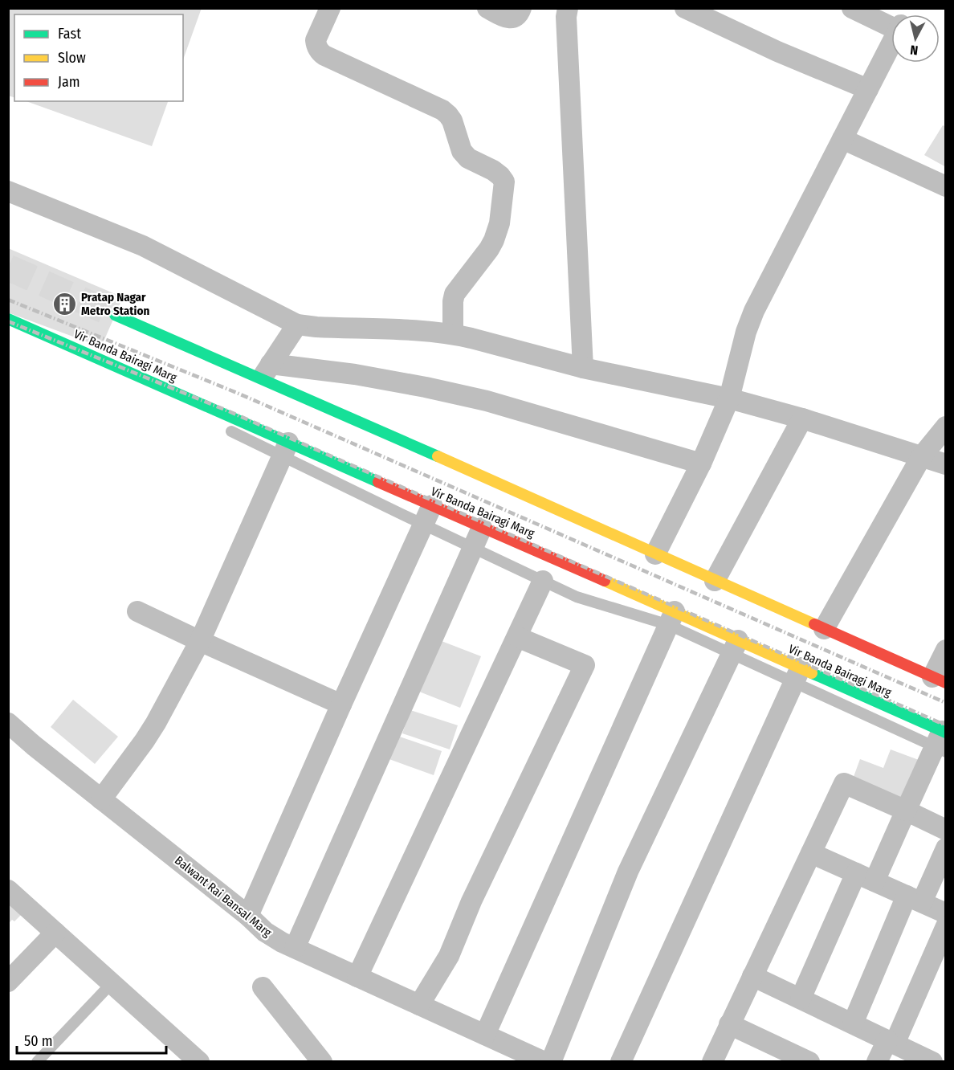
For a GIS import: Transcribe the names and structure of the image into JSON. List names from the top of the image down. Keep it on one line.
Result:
{"streets":{"main road":["Vir Banda Bairagi Marg"],"street":["Balwant Rai Bansal Marg"]},"places":{"building":["Pratap Nagar Metro Station"]},"legend":["Fast","Slow","Jam"],"scale_bar":"50 m","north":"bottom"}
